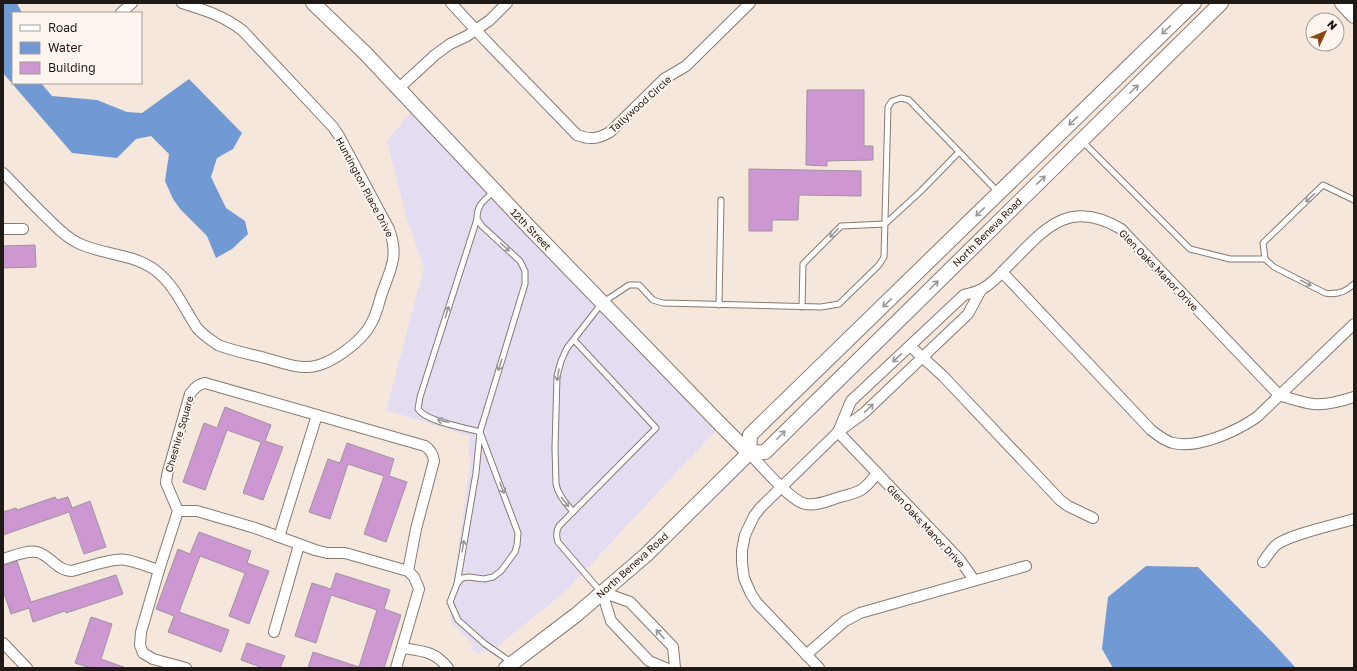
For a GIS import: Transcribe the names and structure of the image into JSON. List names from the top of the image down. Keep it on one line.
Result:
{"streets":{"main road":["12th Street","North Beneva Road"],"street":["Tallywood Circle","Huntington Place Drive","Glen Oaks Manor Drive","Cheshire Square"]},"crossings":[["12th Street","North Beneva Road"]],"legend":["Road","Water","Building"],"north":"top right"}
